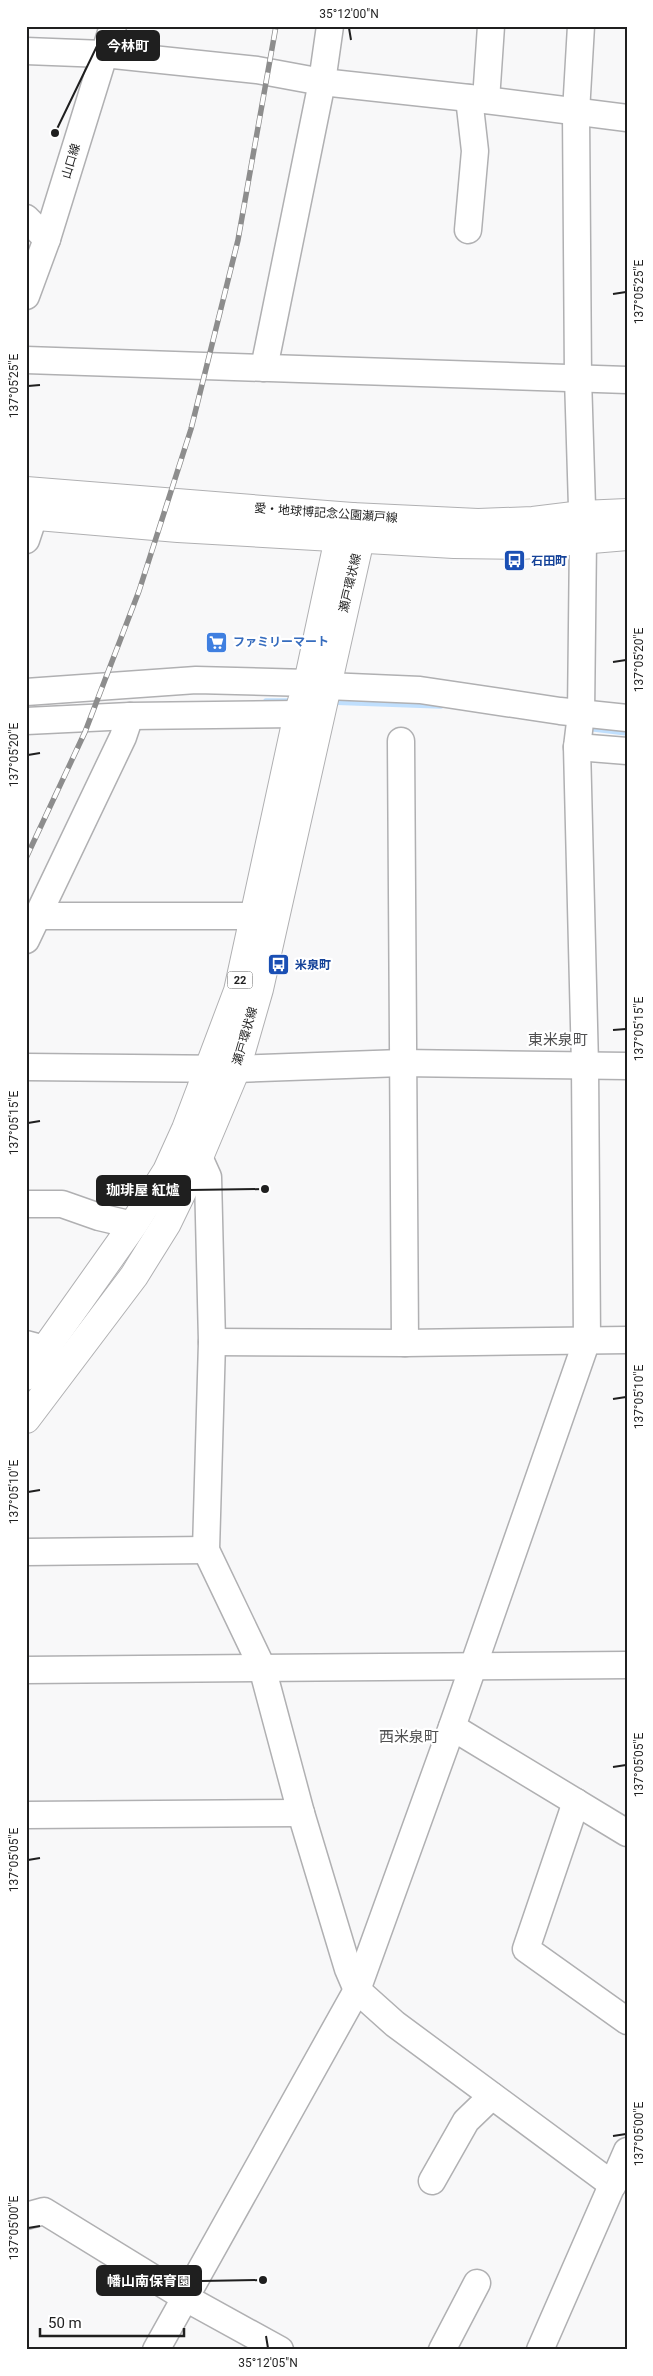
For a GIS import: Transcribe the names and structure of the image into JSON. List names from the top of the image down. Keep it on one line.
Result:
{"streets":{"main road":["愛・地球博記念公園瀬戸線","瀬戸環状線","22"],"street":["山口線"]},"crossings":[["愛・地球博記念公園瀬戸線","瀬戸環状線"]],"districts":["東米泉町","西米泉町"],"places":{"other":["今林町","珈琲屋 紅爐","幡山南保育園"],"bus stop":["石田町","米泉町"],"supermarket":["ファミリーマート"]},"scale_bar":"50 m","coordinates":["35°12'00\"N","137°05'25\"E","137°05'20\"E","137°05'15\"E","137°05'10\"E","137°05'05\"E","137°05'00\"E","35°12'05\"N"]}
